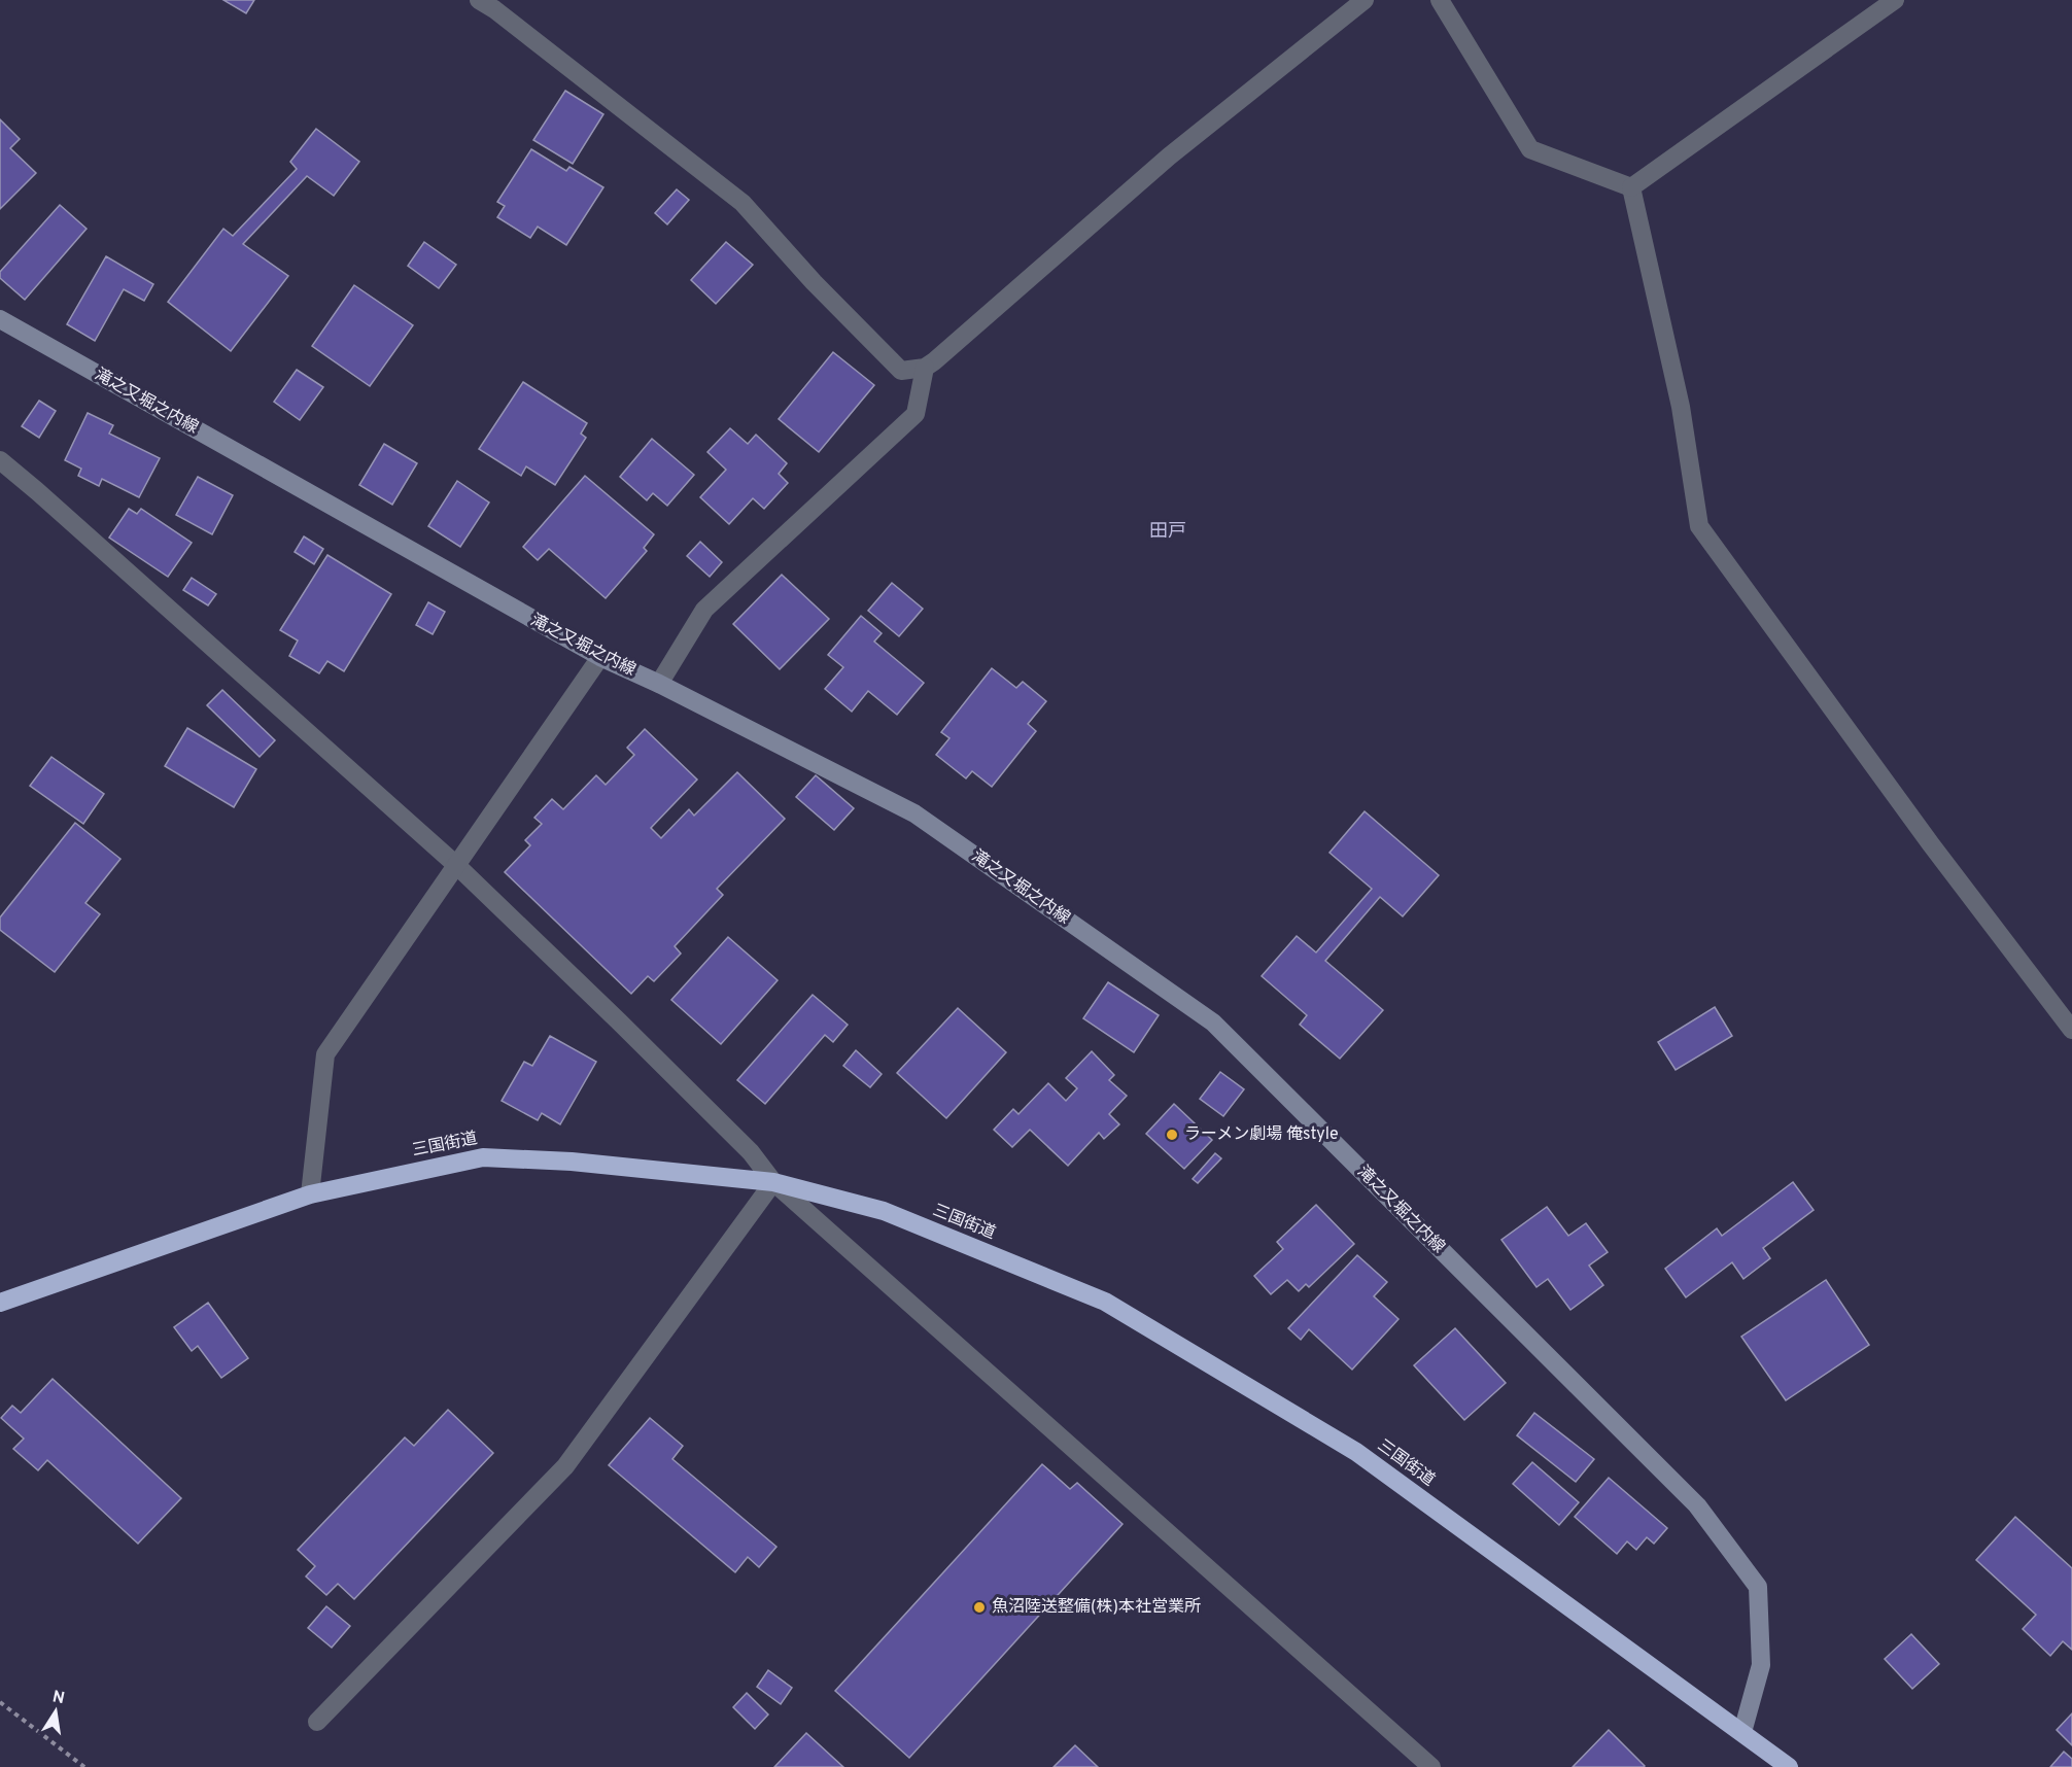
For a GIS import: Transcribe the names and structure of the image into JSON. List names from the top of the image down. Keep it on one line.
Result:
{"streets":{"highway":["三国街道"],"main road":["滝之又堀之内線"]},"crossings":[["滝之又堀之内線","三国街道"]],"districts":["田戸"],"places":["ラーメン劇場 俺style","魚沼陸送整備(株)本社営業所"],"north":"top"}
